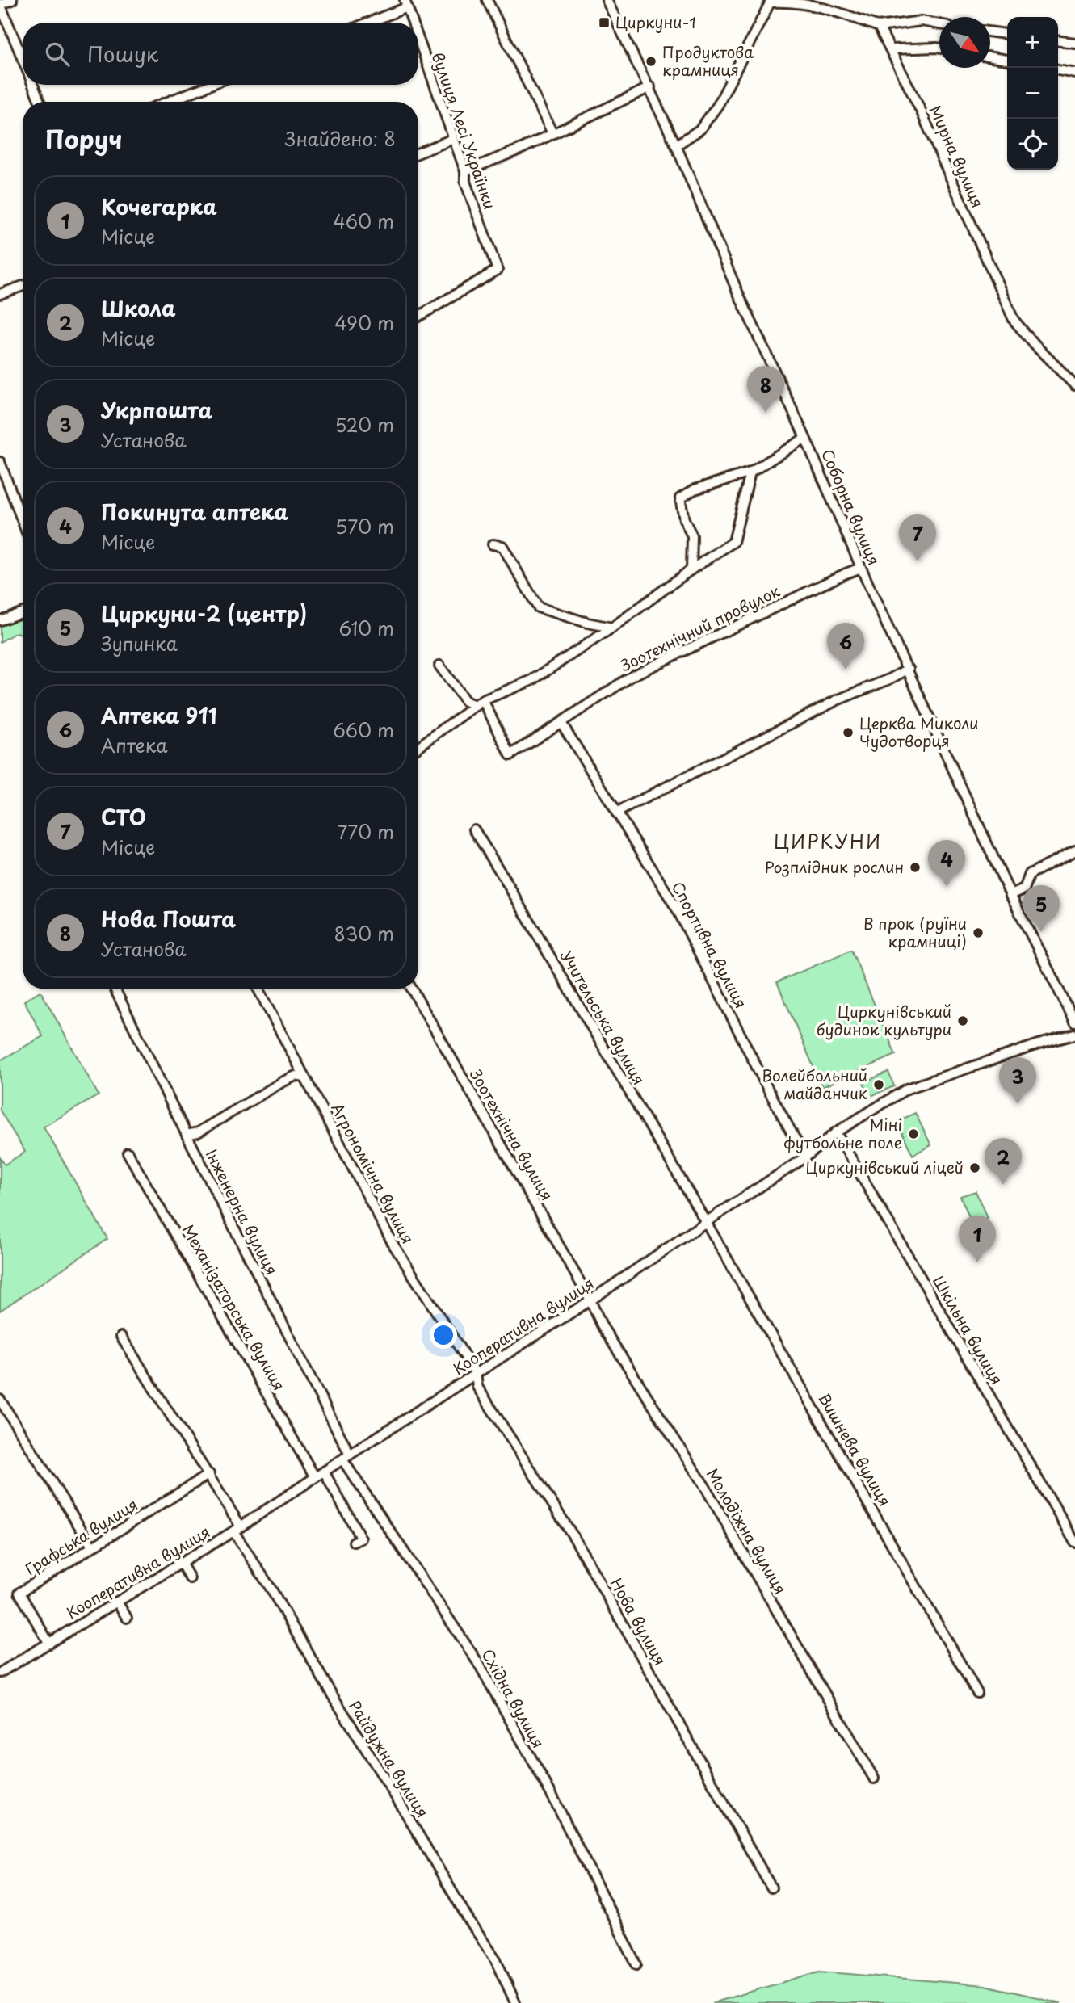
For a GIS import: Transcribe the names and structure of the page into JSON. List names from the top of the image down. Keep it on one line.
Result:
{"streets":{"street":["вулиця Лесі Українки","Мирна вулиця","Соборна вулиця","Зоотехнічний провулок","Спортивна вулиця","Учительська вулиця","Зоотехнічна вулиця","Агрономічна вулиця","Інженерна вулиця","Механізаторська вулиця","Кооперативна вулиця","Шкільна вулиця","Вишнева вулиця","Молодіжна вулиця","Графська вулиця","Нова вулиця","Східна вулиця","Райдужна вулиця"]},"crossings":[["Соборна вулиця","Зоотехнічний провулок"],["Зоотехнічний провулок","Спортивна вулиця"],["Спортивна вулиця","Кооперативна вулиця"],["Учительська вулиця","Кооперативна вулиця"],["Учительська вулиця","Вишнева вулиця"],["Зоотехнічна вулиця","Кооперативна вулиця"],["Зоотехнічна вулиця","Молодіжна вулиця"],["Агрономічна вулиця","Кооперативна вулиця"],["Агрономічна вулиця","Нова вулиця"],["Інженерна вулиця","Кооперативна вулиця"],["Інженерна вулиця","Східна вулиця"],["Механізаторська вулиця","Кооперативна вулиця"],["Кооперативна вулиця","Шкільна вулиця"],["Кооперативна вулиця","Вишнева вулиця"],["Кооперативна вулиця","Молодіжна вулиця"],["Кооперативна вулиця","Графська вулиця"],["Кооперативна вулиця","Нова вулиця"],["Кооперативна вулиця","Східна вулиця"],["Кооперативна вулиця","Райдужна вулиця"]],"districts":["ЦИРКУНИ"],"places":{"transit":["Циркуни-1"],"other":["Продуктова крамниця","Церква Миколи Чудотворця","Розплідник рослин","В прок (руїни крамниці)","Циркунівський будинок культури","Волейбольний майданчик","Міні футбольне поле","Циркунівський ліцей"]},"north":"bottom right","page":{"map_buttons":["+","−"],"search":"Пошук","heading":["Поруч","Знайдено: 8"],"list":[{"mark":"1","name":"Кочегарка","note":"Місце","value":"460 m"},{"mark":"2","name":"Школа","note":"Місце","value":"490 m"},{"mark":"3","name":"Укрпошта","note":"Установа","value":"520 m"},{"mark":"4","name":"Покинута аптека","note":"Місце","value":"570 m"},{"mark":"5","name":"Циркуни-2 (центр)","note":"Зупинка","value":"610 m"},{"mark":"6","name":"Аптека 911","note":"Аптека","value":"660 m"},{"mark":"7","name":"СТО","note":"Місце","value":"770 m"},{"mark":"8","name":"Нова Пошта","note":"Установа","value":"830 m"}],"pins":["8","7","6","4","5","3","2","1"]}}
